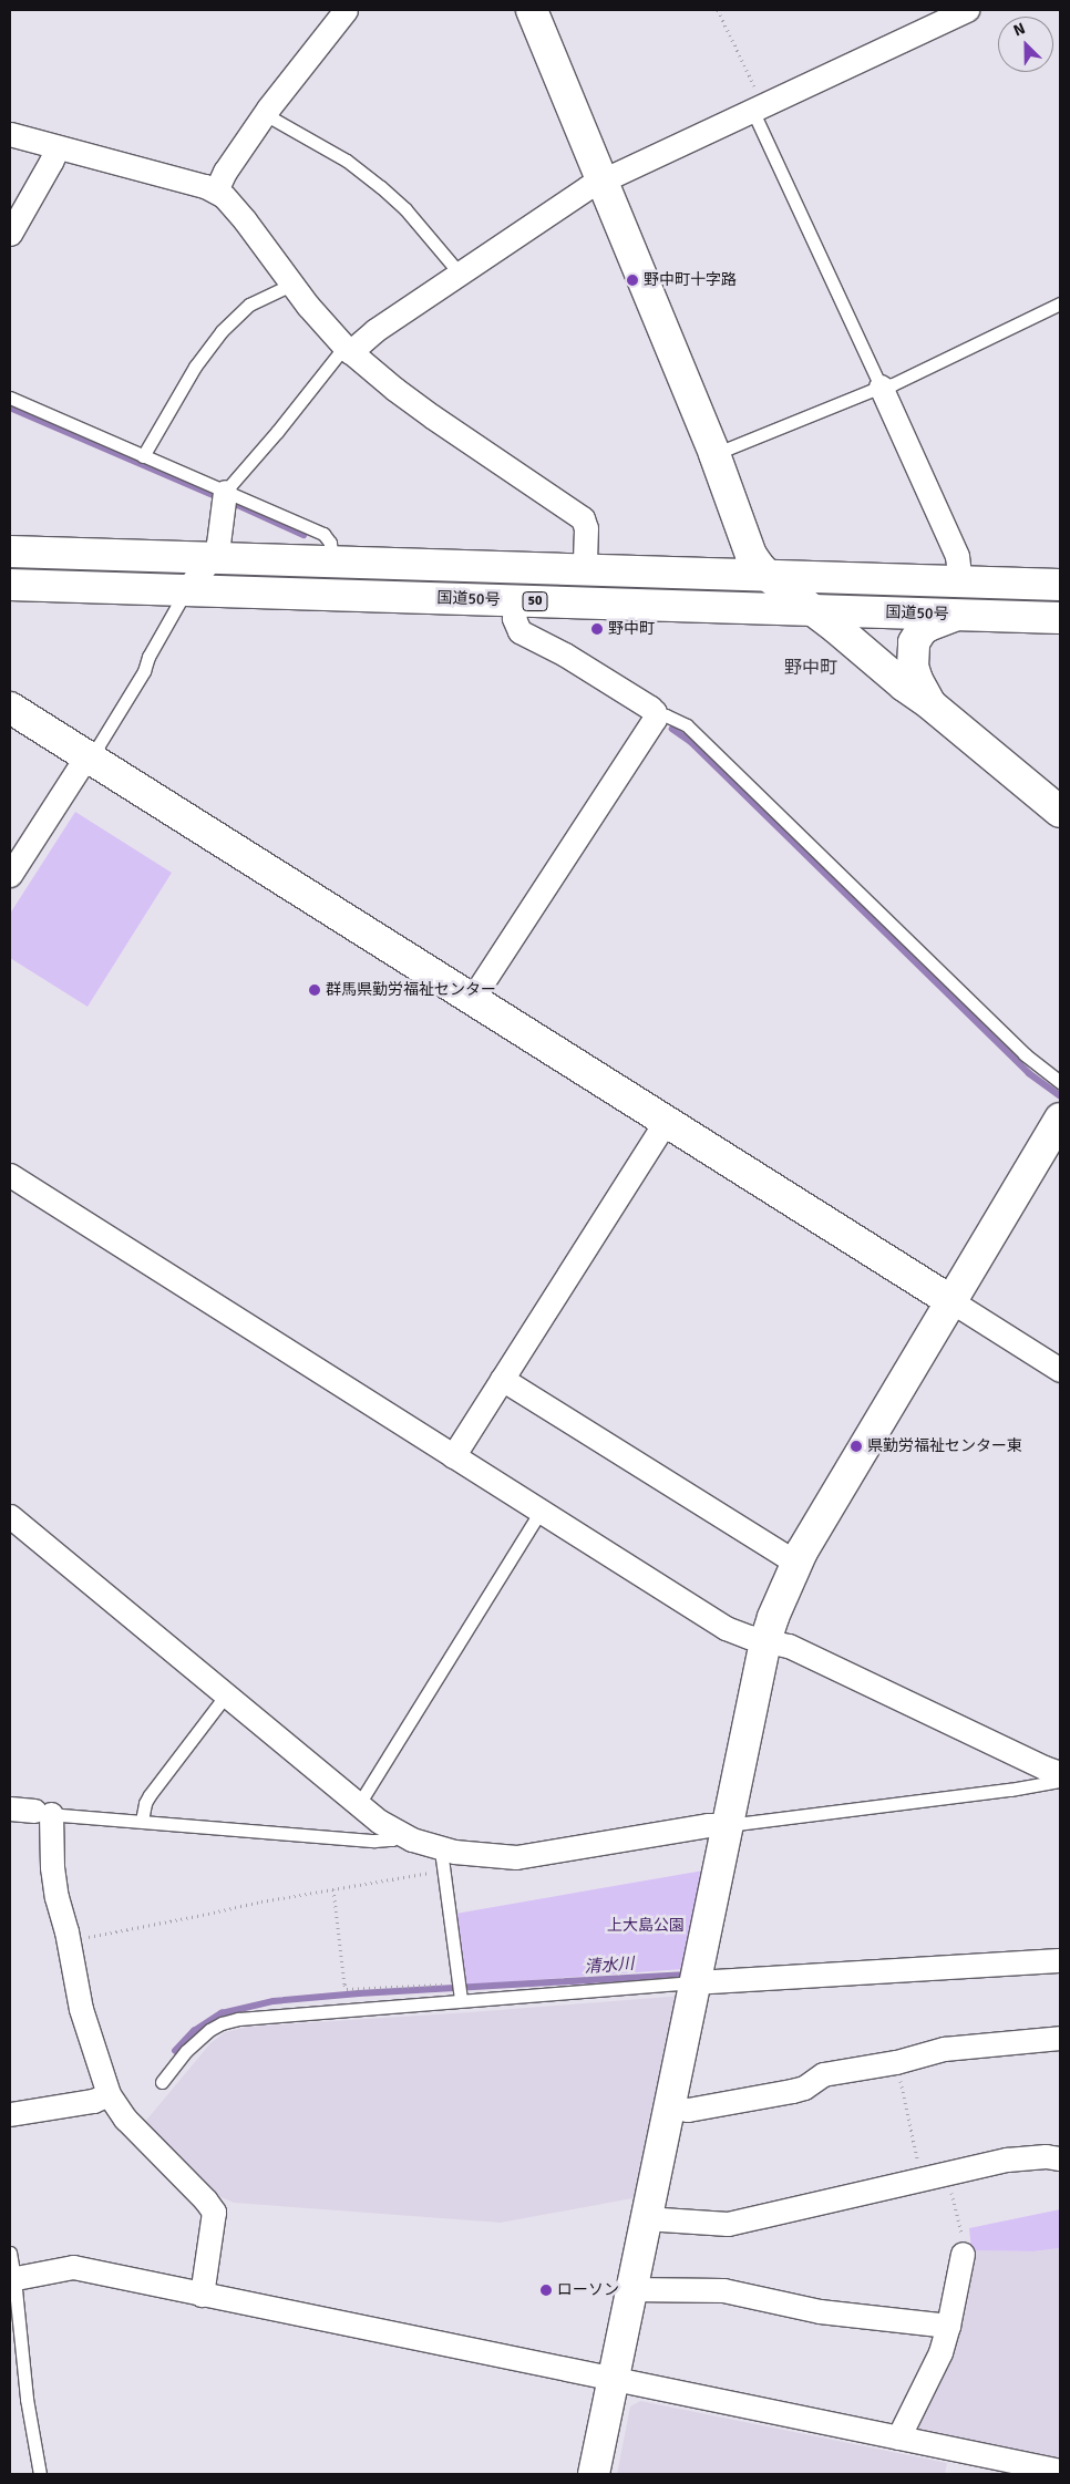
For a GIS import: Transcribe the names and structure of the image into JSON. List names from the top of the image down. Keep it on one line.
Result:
{"streets":{"main road":["国道50号","50"]},"districts":["野中町"],"water":["清水川"],"parks":["上大島公園"],"places":["野中町十字路","野中町","群馬県勤労福祉センター","県勤労福祉センター東","ローソン"],"north":"top left"}
